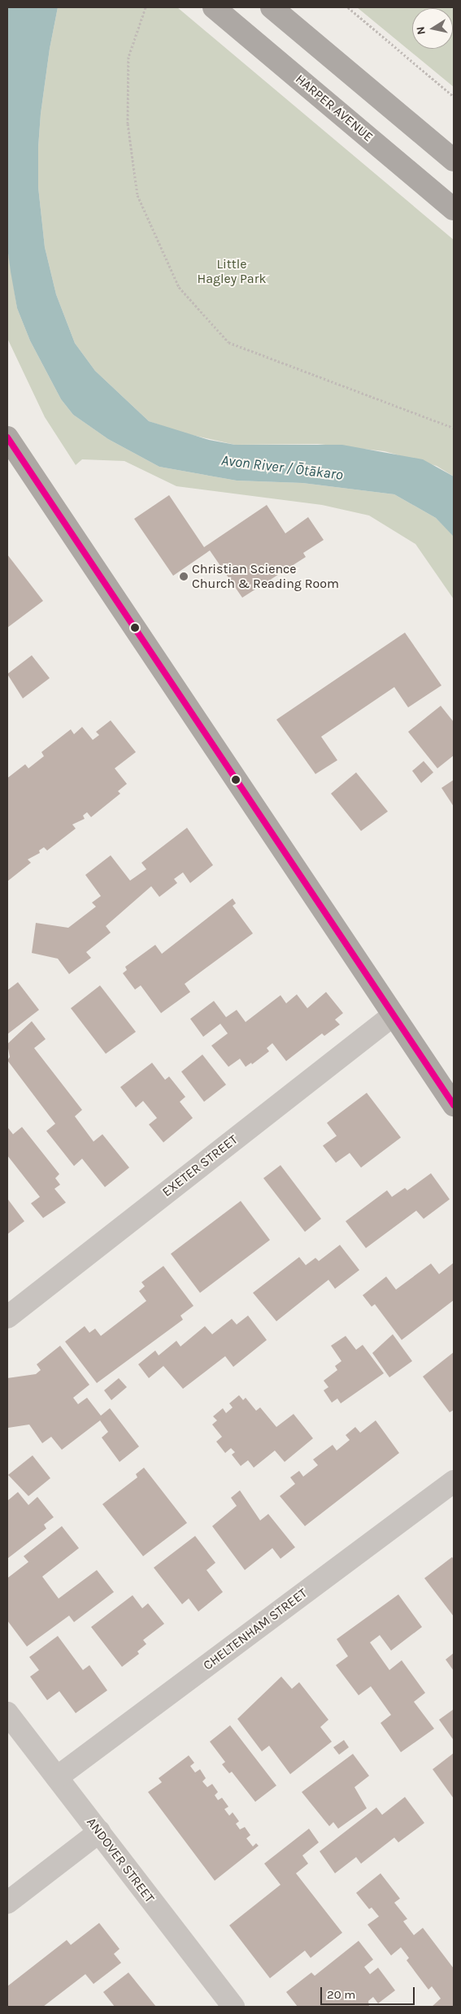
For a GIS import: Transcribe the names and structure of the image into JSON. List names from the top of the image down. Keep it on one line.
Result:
{"streets":{"main road":["HARPER AVENUE"],"street":["EXETER STREET","CHELTENHAM STREET","ANDOVER STREET"]},"crossings":[["CHELTENHAM STREET","ANDOVER STREET"]],"water":["Avon River / Ōtākaro"],"parks":["Little Hagley Park"],"places":["Christian Science Church & Reading Room"],"scale_bar":"20 m","north":"left"}
